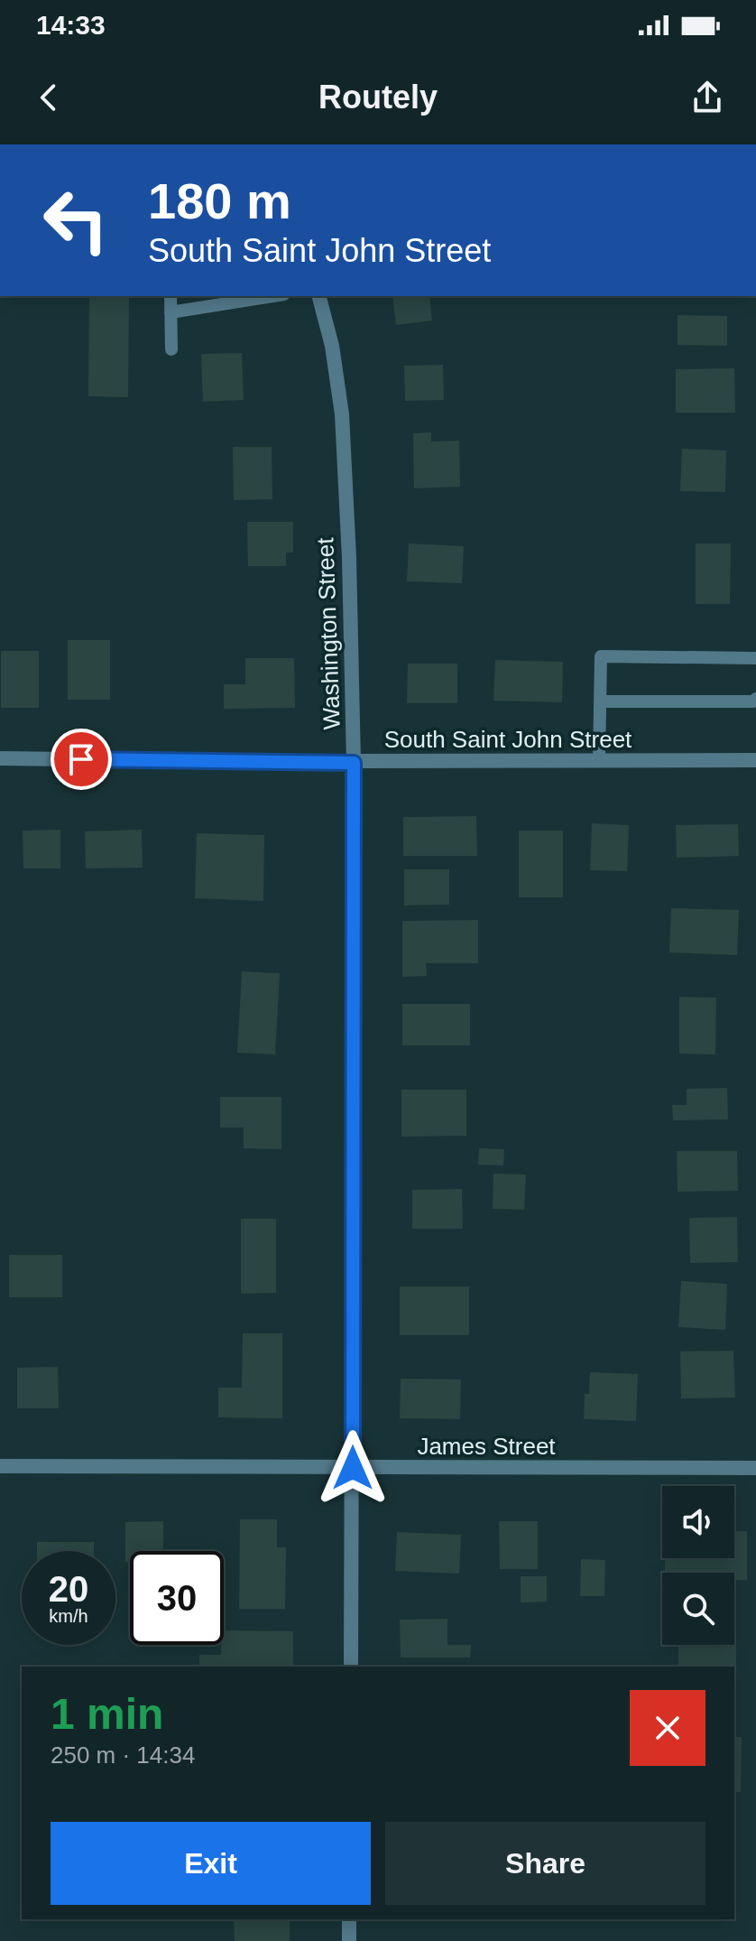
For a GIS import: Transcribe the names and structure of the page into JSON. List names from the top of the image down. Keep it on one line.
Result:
{"streets":{"street":["Washington Street","South Saint John Street","James Street"]},"crossings":[["Washington Street","South Saint John Street"],["Washington Street","James Street"]],"page":{"status":"14:33","header":"Routely","turn":["180 m","South Saint John Street"],"speed":"20 km/h","limit":"30","heading":["1 min","250 m · 14:34"],"buttons":["Exit","Share"]}}
